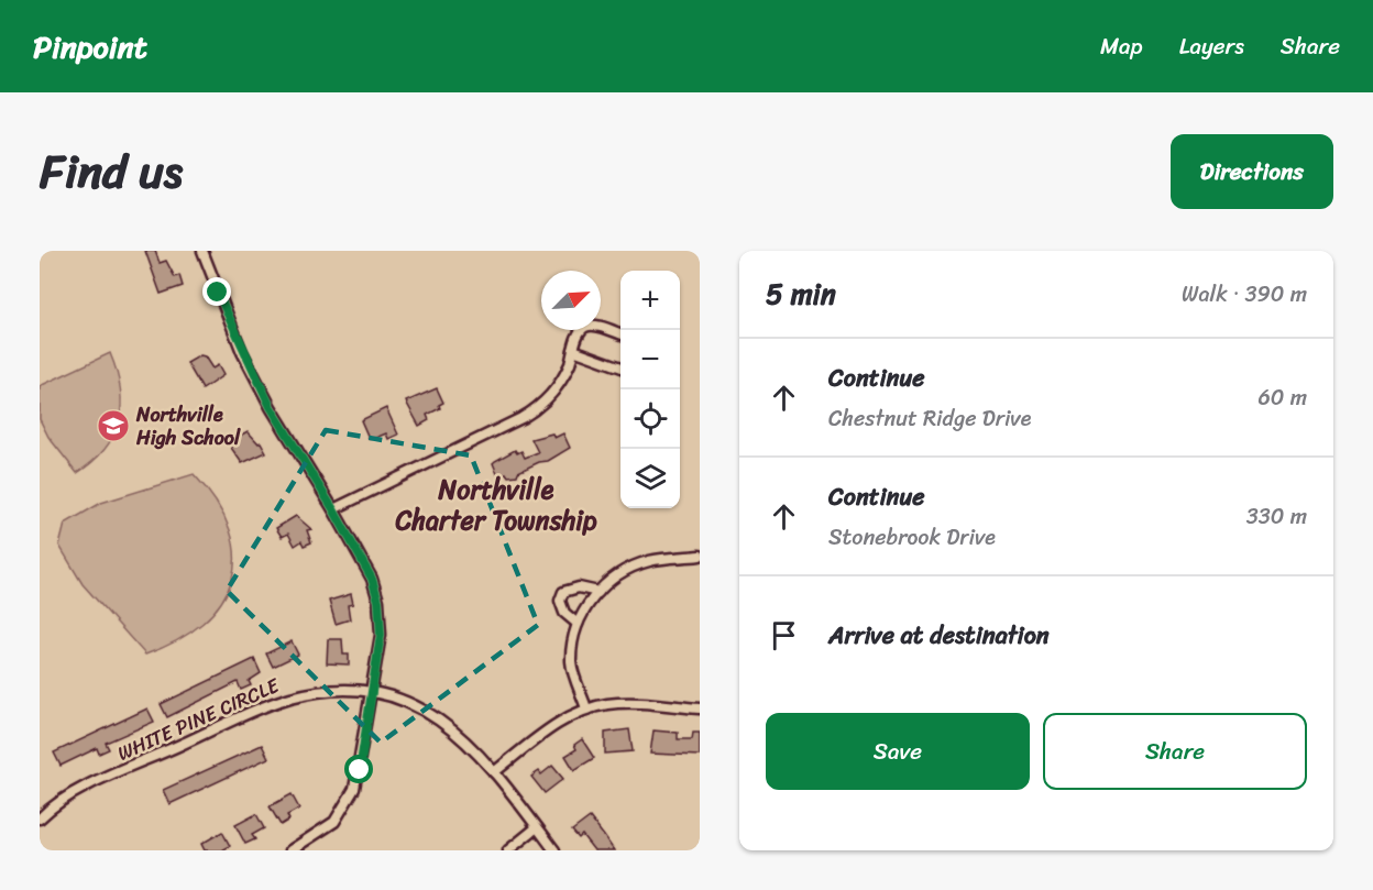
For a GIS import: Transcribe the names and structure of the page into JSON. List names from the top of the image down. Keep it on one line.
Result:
{"streets":{"street":["WHITE PINE CIRCLE"]},"districts":["Northville Charter Township"],"places":{"school or university":["Northville High School"]},"north":"top right","page":{"header":"Pinpoint","nav":["Map","Layers","Share"],"title":"Find us","buttons":["Directions",["Save","Share"]],"heading":["5 min","Walk · 390 m"],"map_buttons":["+","−"],"list":[["Continue","Chestnut Ridge Drive","60 m"],["Continue","Stonebrook Drive","330 m"],"Arrive at destination"]}}
